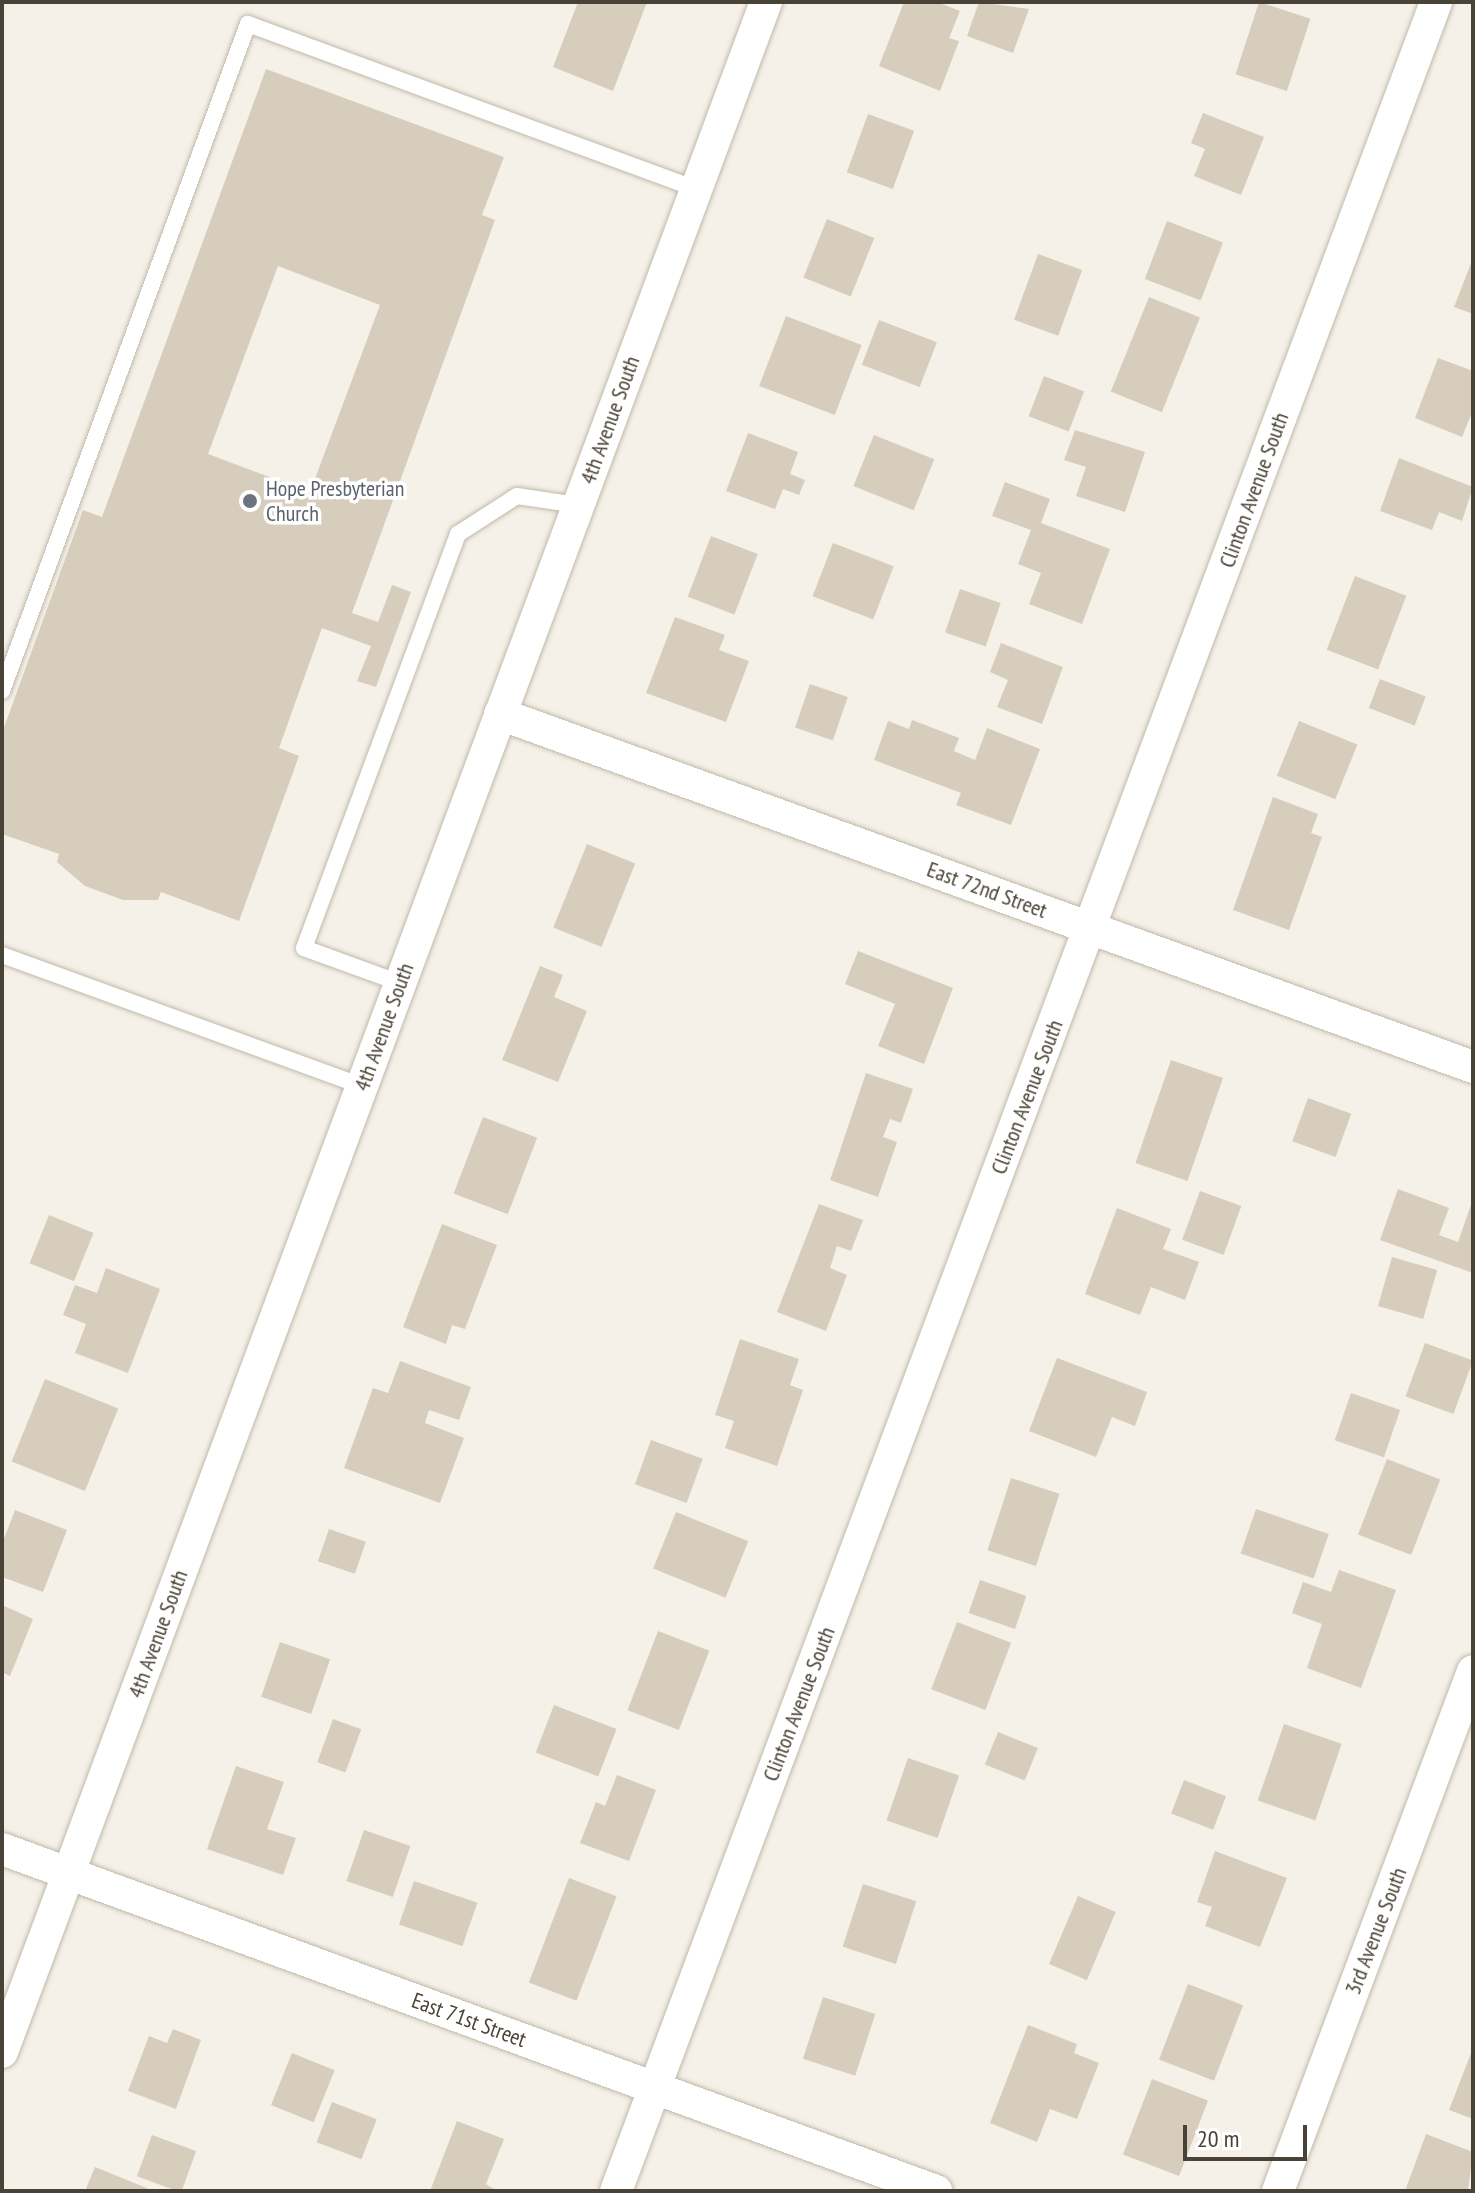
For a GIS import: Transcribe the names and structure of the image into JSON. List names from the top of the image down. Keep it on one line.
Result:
{"streets":{"street":["4th Avenue South","Clinton Avenue South","East 72nd Street","3rd Avenue South","East 71st Street"]},"crossings":[["4th Avenue South","East 72nd Street"],["4th Avenue South","East 71st Street"],["Clinton Avenue South","East 72nd Street"],["Clinton Avenue South","East 71st Street"]],"places":["Hope Presbyterian Church"],"scale_bar":"20 m"}
